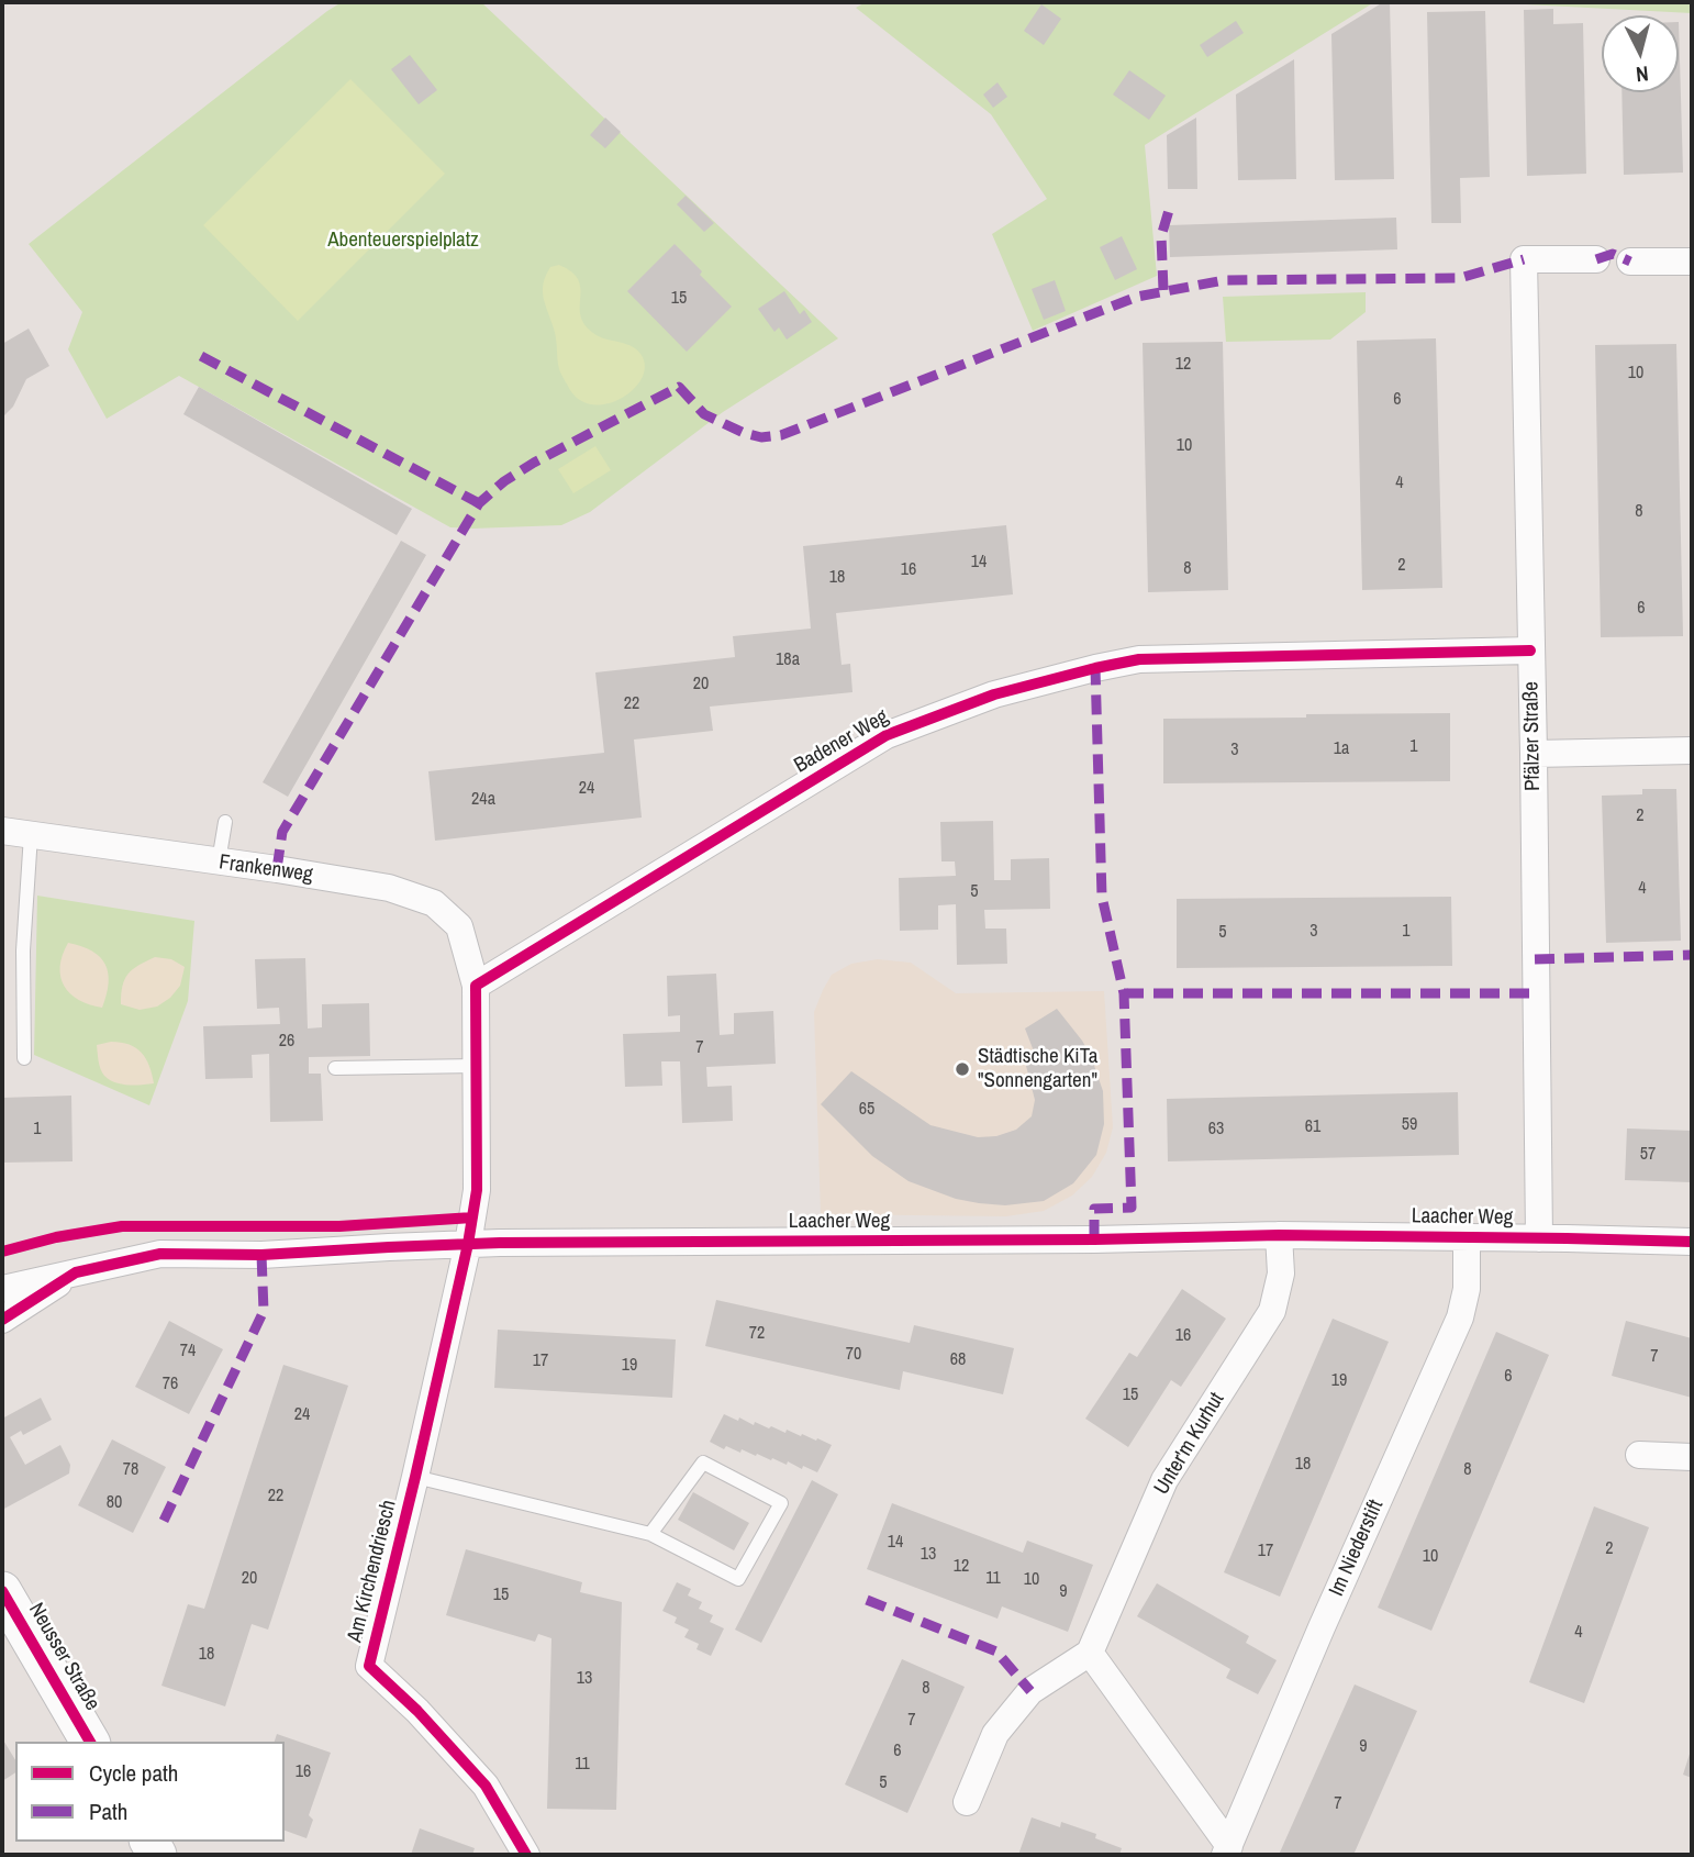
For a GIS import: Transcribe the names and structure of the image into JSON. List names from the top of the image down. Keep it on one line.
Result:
{"streets":{"main road":["Neusser Straße"],"street":["Pfälzer Straße","Badener Weg","Frankenweg","Laacher Weg","Unter'm Kurhut","Im Niederstift","Am Kirchendriesch"]},"crossings":[["Pfälzer Straße","Badener Weg"],["Pfälzer Straße","Laacher Weg"],["Badener Weg","Frankenweg"],["Laacher Weg","Unter'm Kurhut"],["Laacher Weg","Im Niederstift"],["Laacher Weg","Am Kirchendriesch"]],"parks":["Abenteuerspielplatz"],"places":["Städtische KiTa \"Sonnengarten\""],"house_numbers":["15","12","10","6","10","4","8","14","2","8","16","18","6","18a","20","22","1","1a","3","24","24a","2","4","5","3","1","5","26","7","65","59","61","1","63","57","72","16","74","70","7","68","17","19","6","19","76","15","24","18","78","8","22","80","14","2","17","13","10","12","20","11","10","9","15","4","18","13","8","7","9","6","11","16","5","7"],"legend":["Cycle path","Path"],"north":"bottom"}
